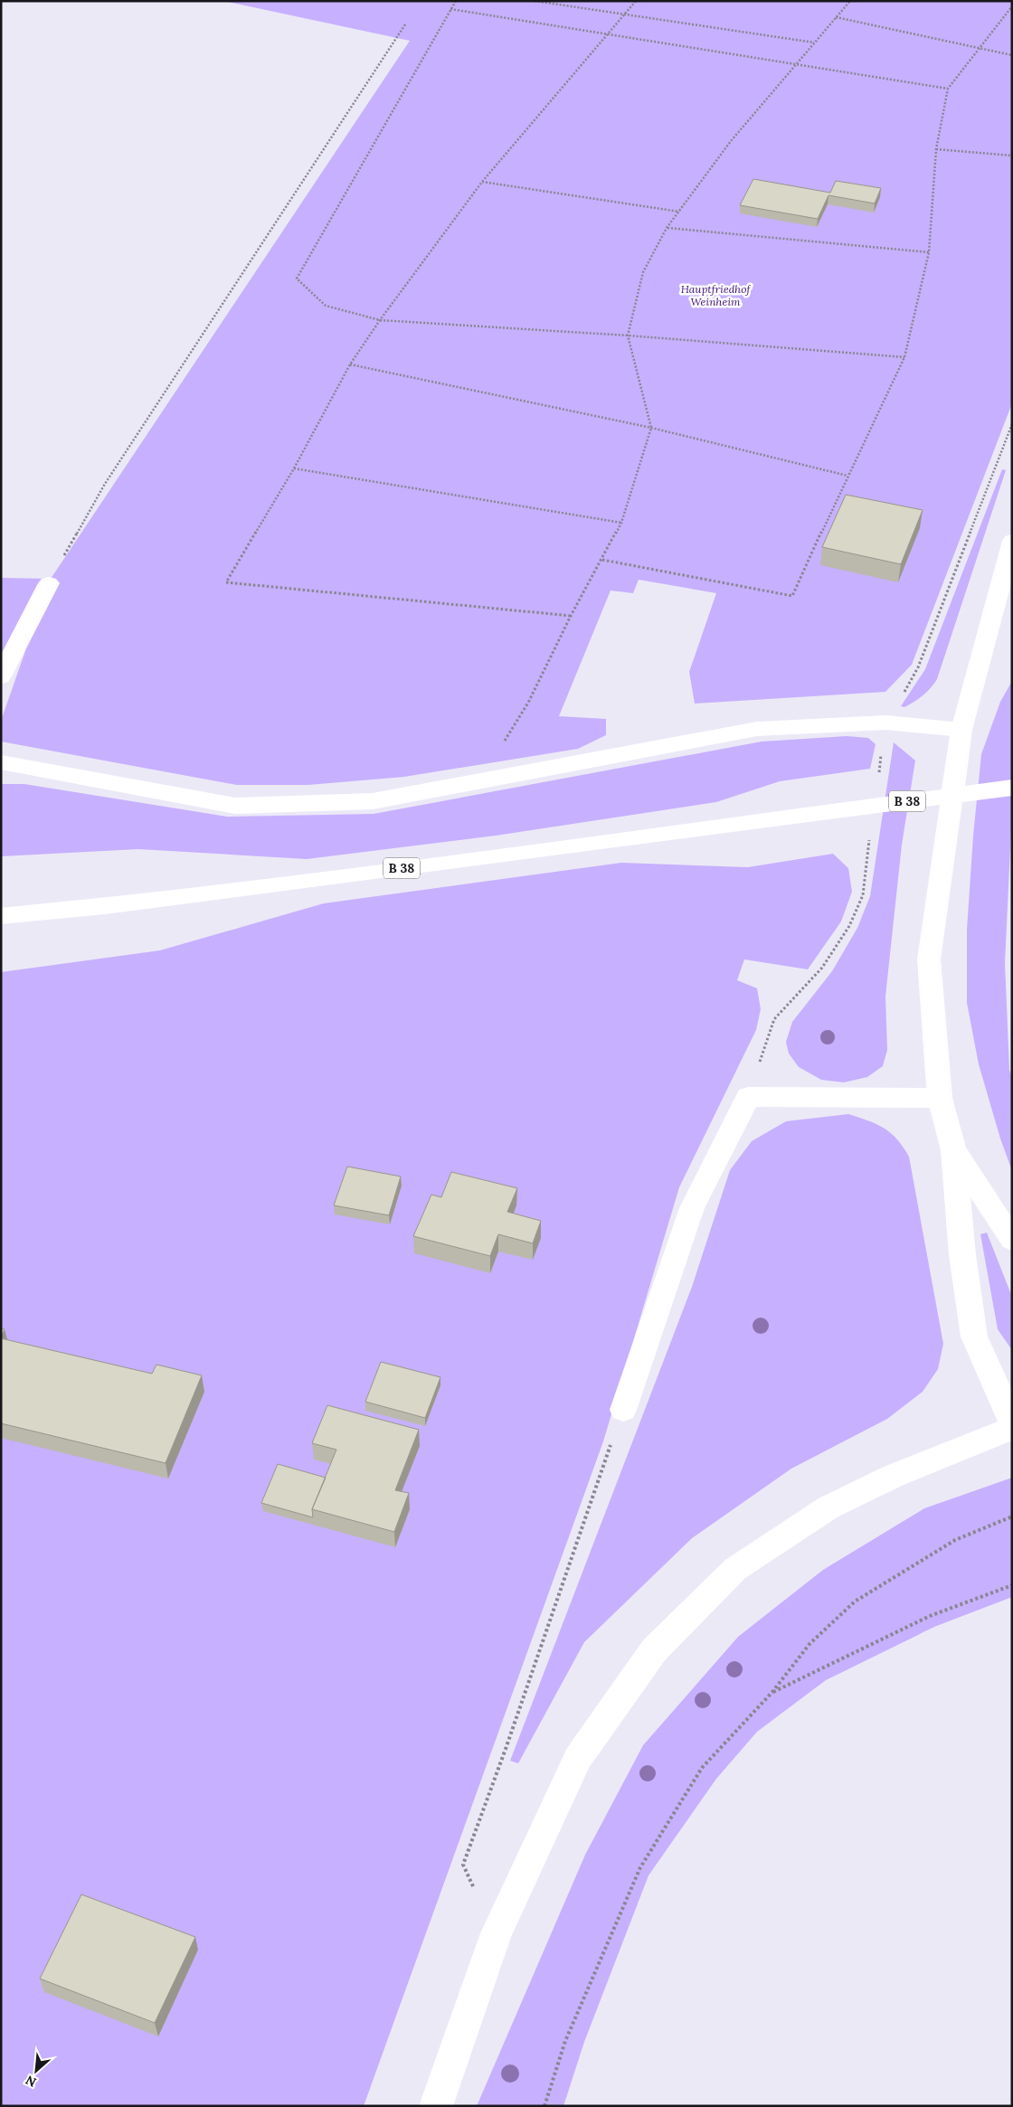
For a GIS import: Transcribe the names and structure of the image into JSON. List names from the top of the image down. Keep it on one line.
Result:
{"streets":{"main road":["B 38"]},"parks":["Hauptfriedhof Weinheim"],"north":"bottom left"}
